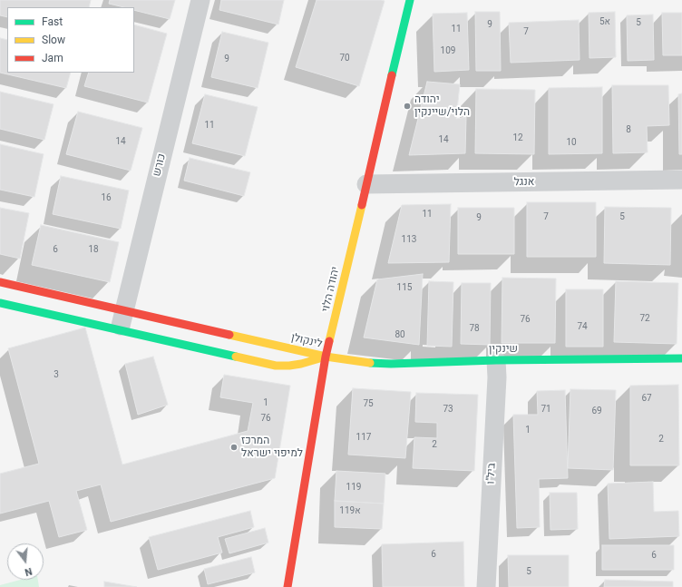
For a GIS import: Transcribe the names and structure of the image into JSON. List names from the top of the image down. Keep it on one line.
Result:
{"streets":{"street":["כורש","אנגל","יהודה הלוי","לינקולן","שינקין","ביל\"ו"]},"crossings":[["כורש","לינקולן"],["אנגל","יהודה הלוי"],["יהודה הלוי","לינקולן"],["יהודה הלוי","שינקין"],["לינקולן","שינקין"],["שינקין","ביל\"ו"]],"places":["יהודה הלוי/שיינקין","המרכז למיפוי ישראל"],"house_numbers":["5א","5","9","11","7","109","70","9","11","8","12","14","14","10","16","11","7","5","9","113","6","18","115","72","76","74","78","80","3","67","1","75","73","71","69","76","1","117","2","2","119","119א","6","6","5"],"legend":["Fast","Slow","Jam"],"north":"bottom"}
